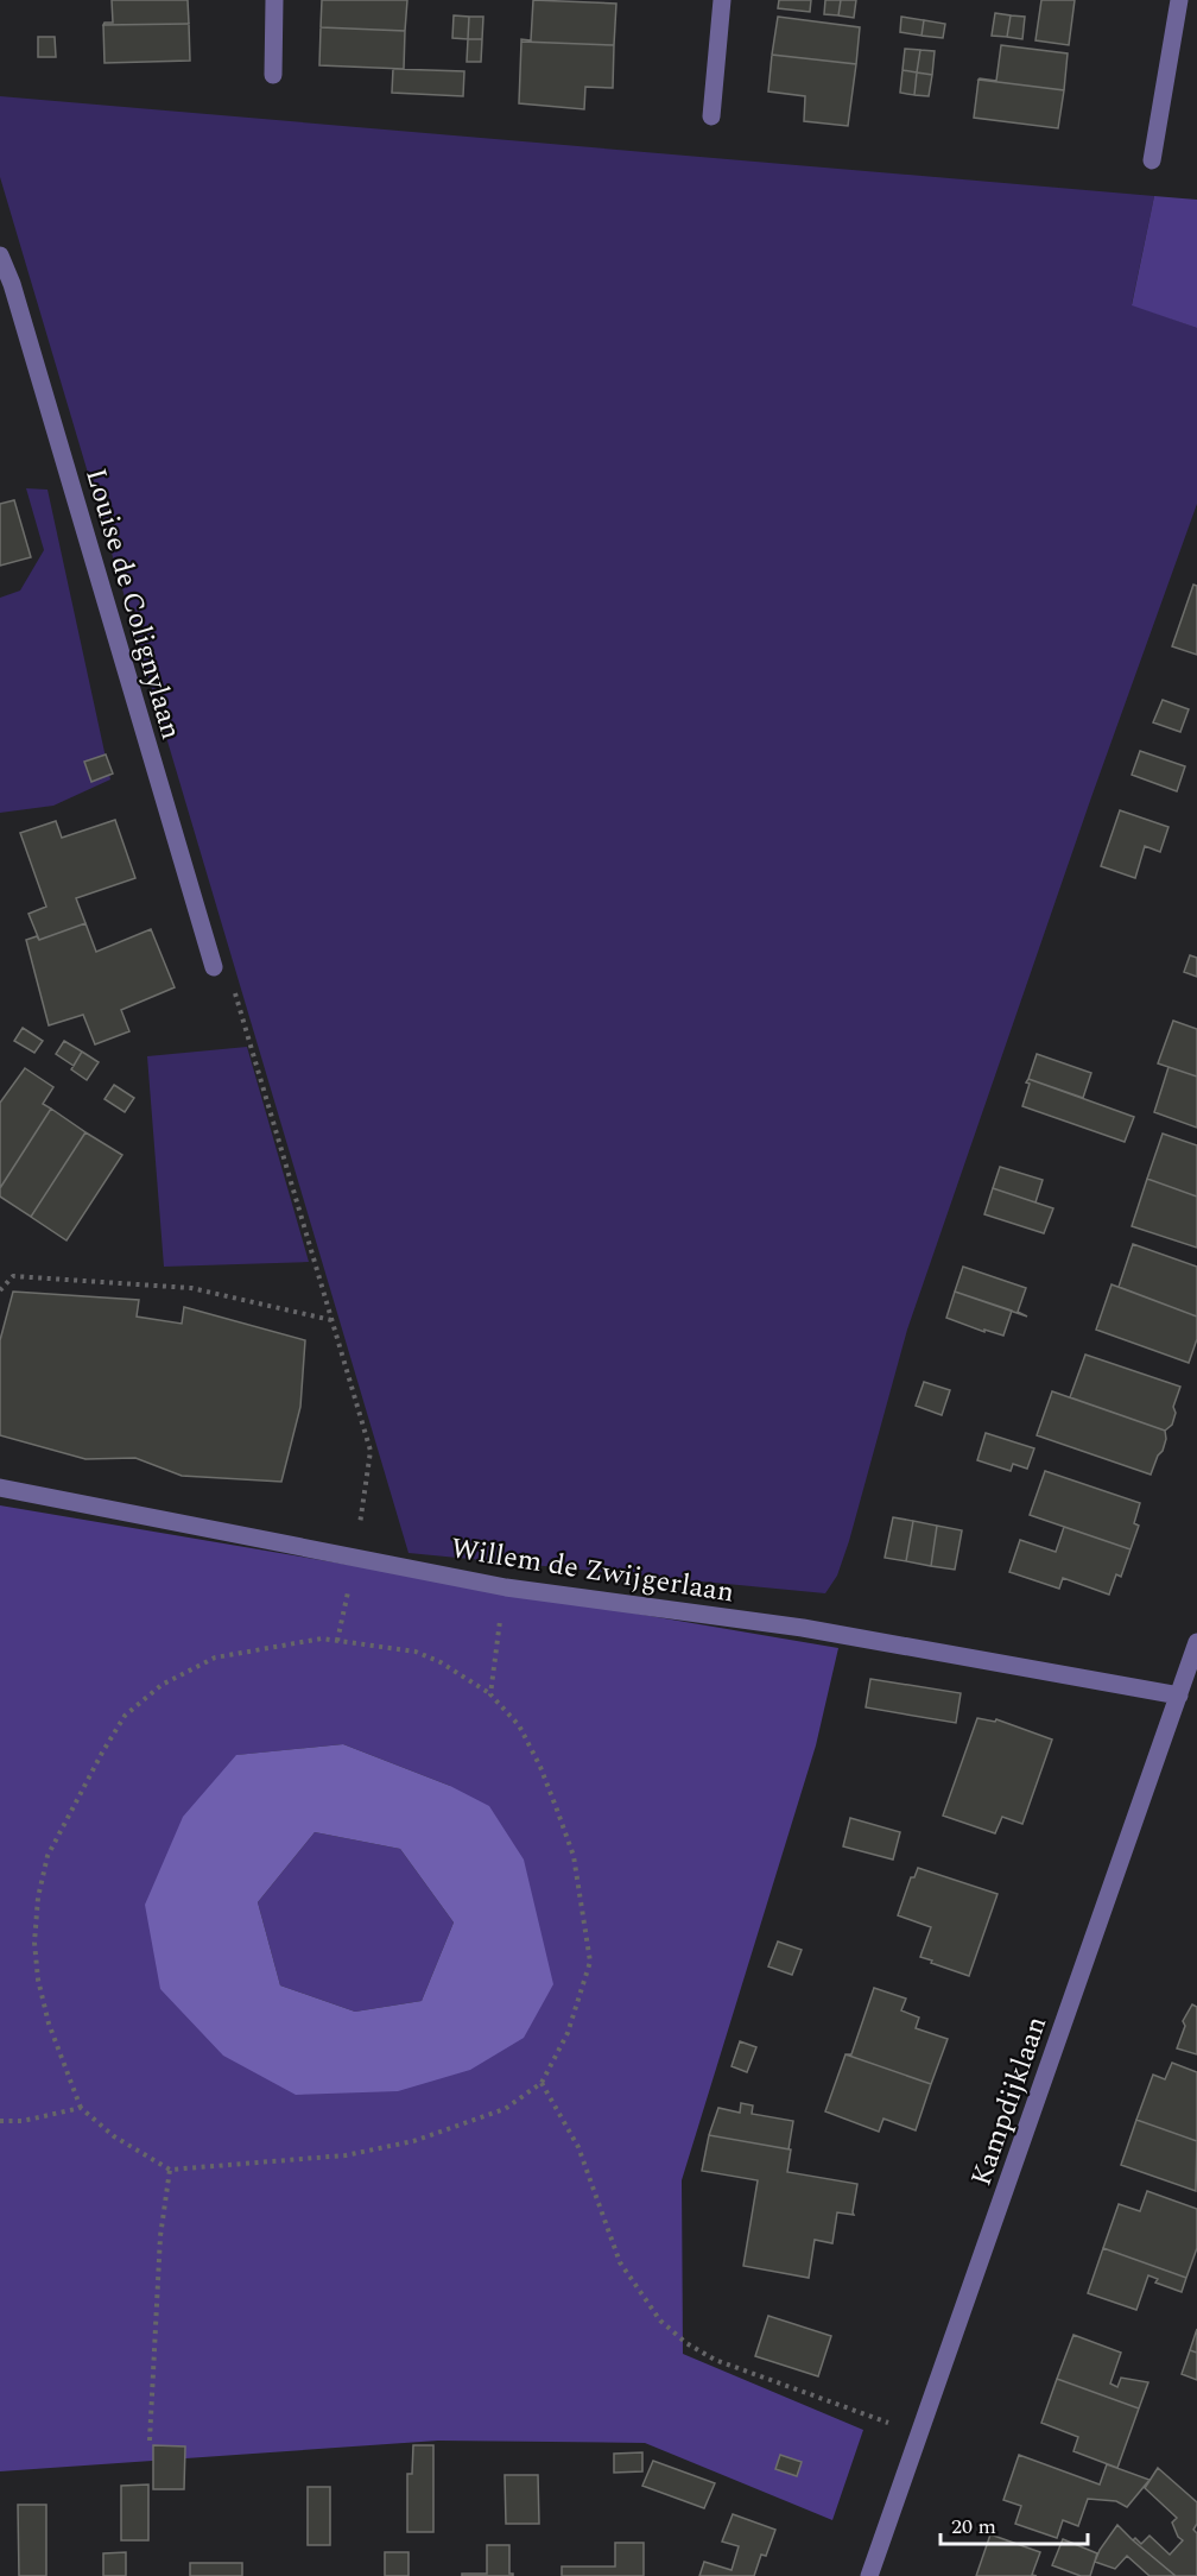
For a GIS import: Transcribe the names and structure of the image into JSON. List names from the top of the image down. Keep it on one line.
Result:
{"streets":{"street":["Louise de Colignylaan","Willem de Zwijgerlaan","Kampdijklaan"]},"crossings":[["Willem de Zwijgerlaan","Kampdijklaan"]],"scale_bar":"20 m"}
